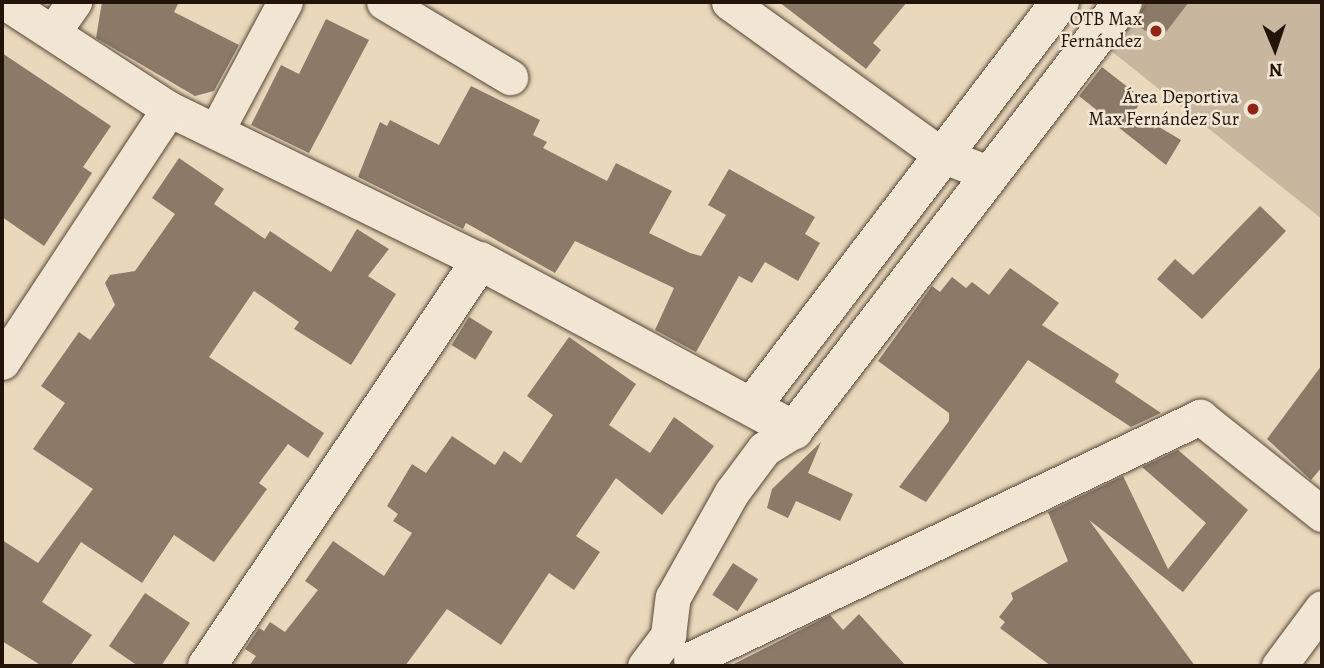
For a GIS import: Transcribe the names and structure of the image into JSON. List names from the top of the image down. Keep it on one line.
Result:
{"places":["OTB Max Fernández","Área Deportiva Max Fernández Sur"],"north":"bottom"}
